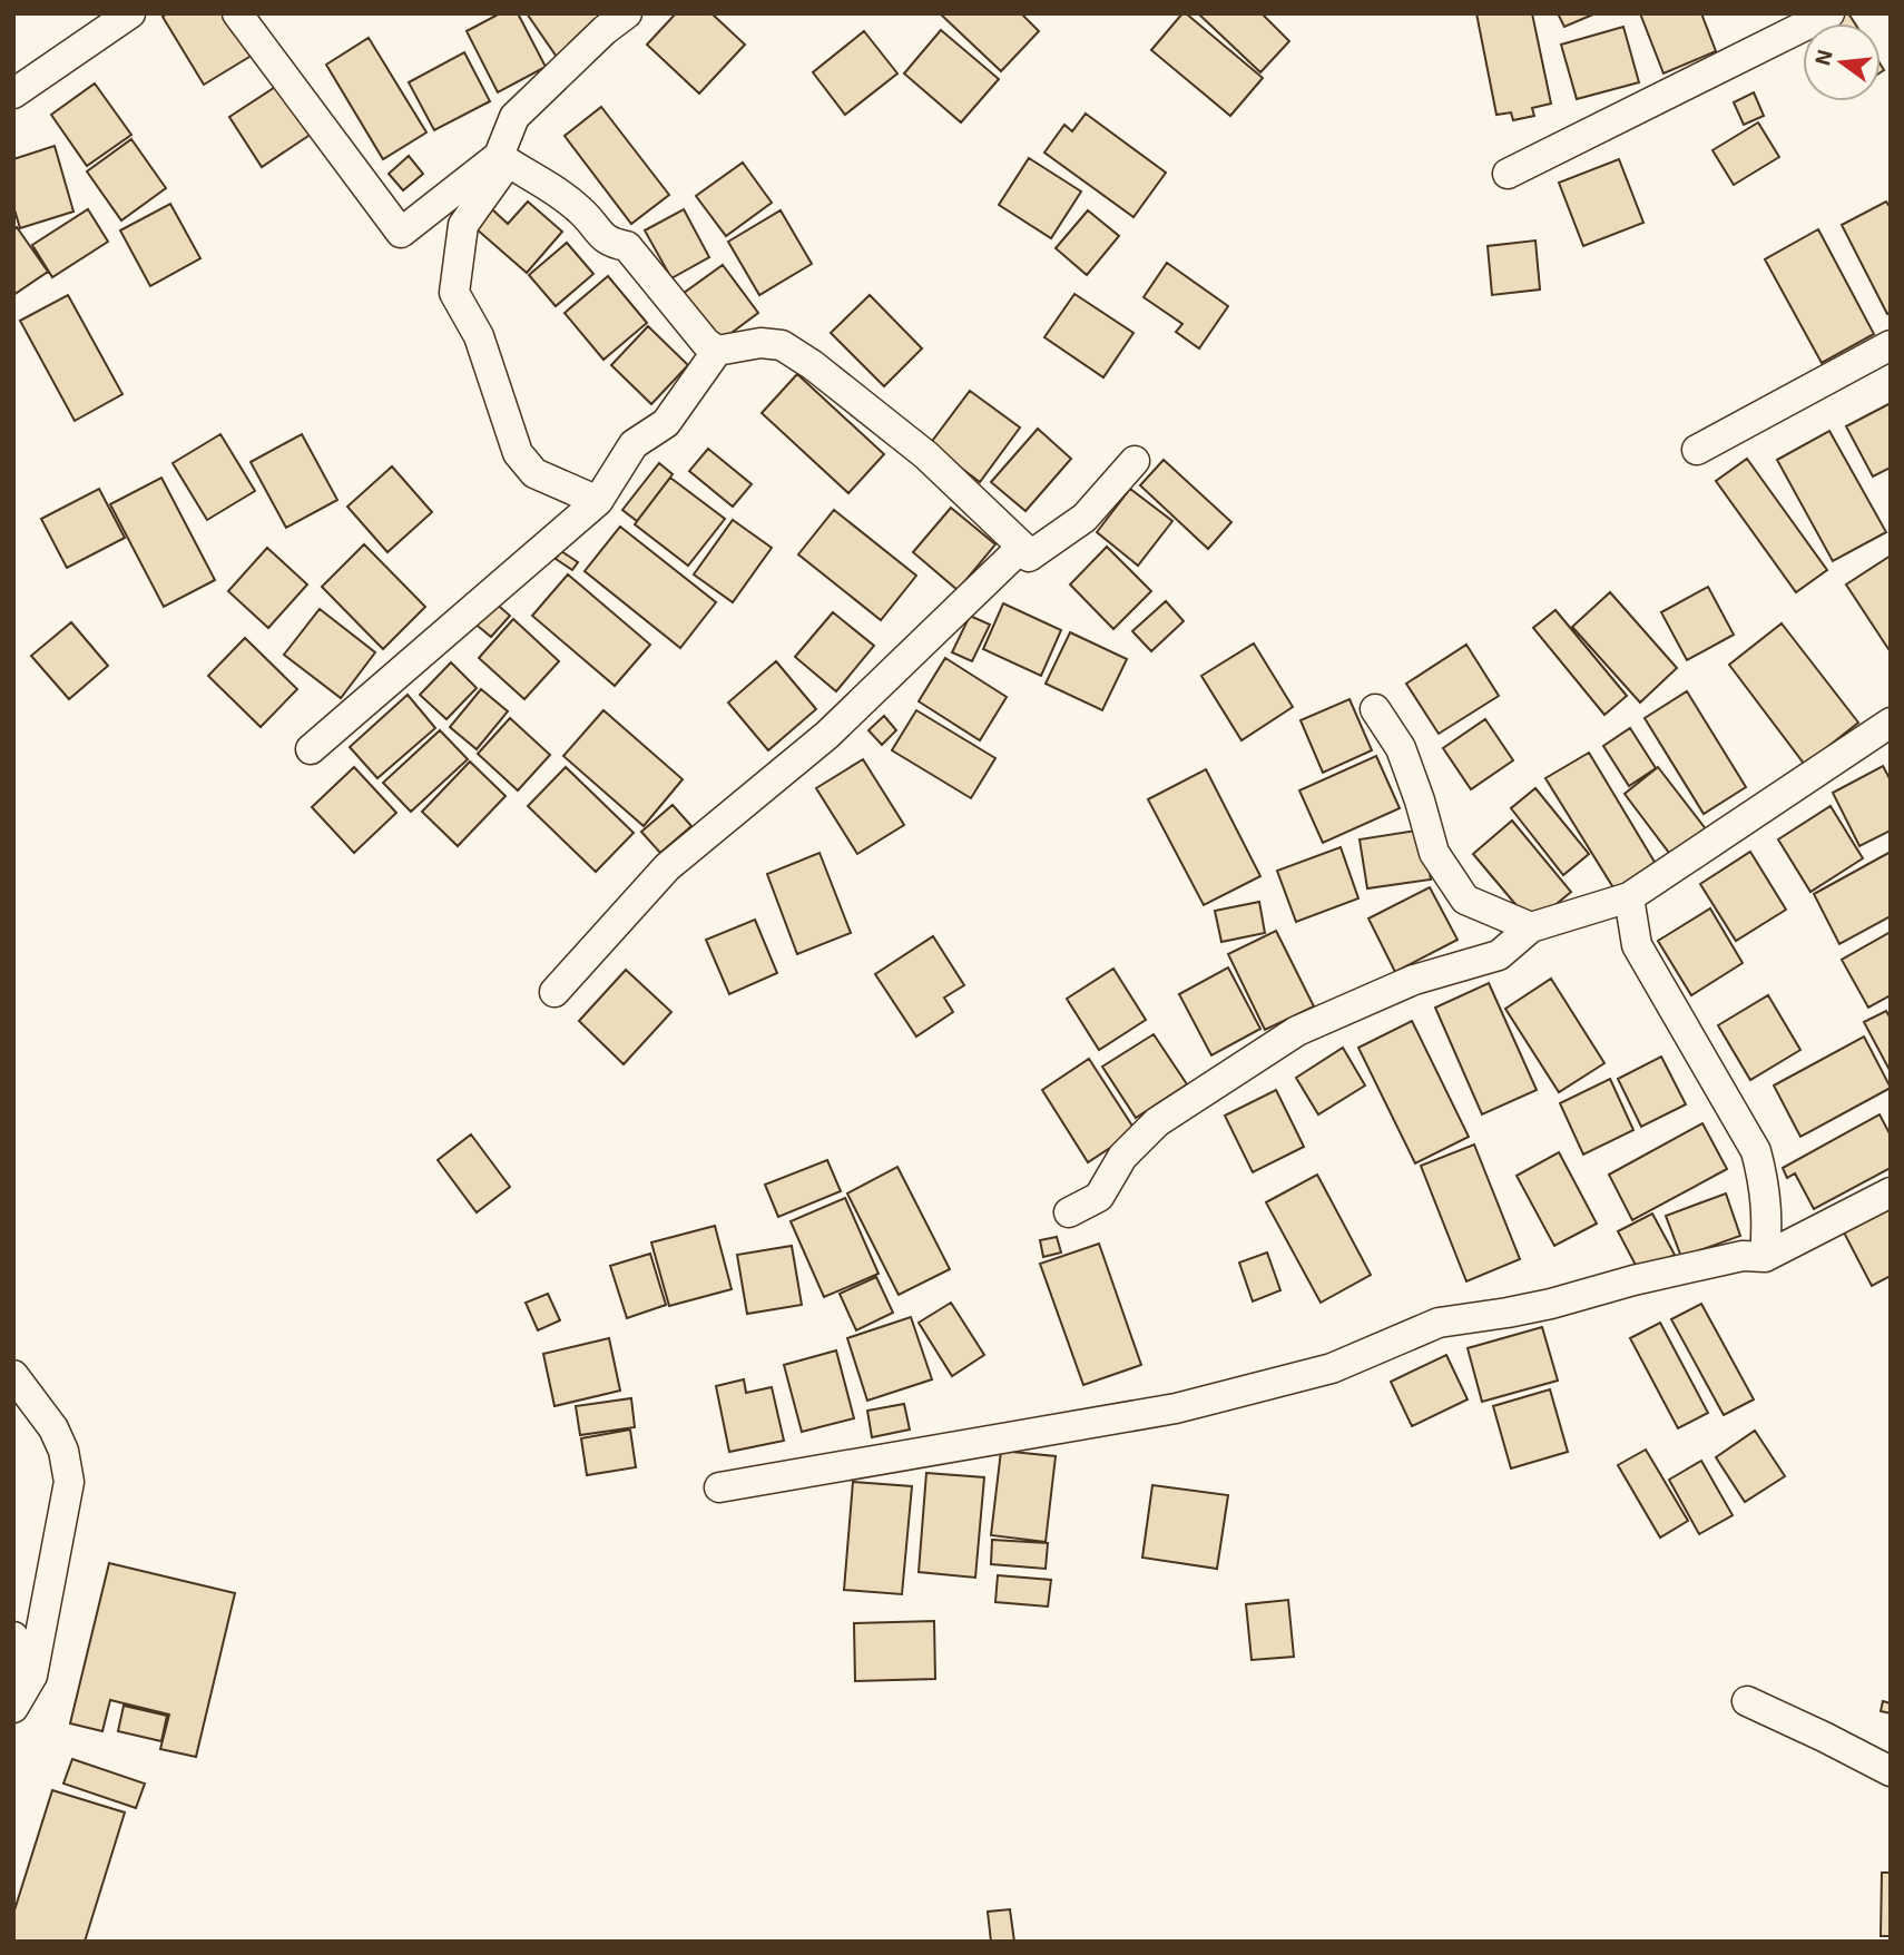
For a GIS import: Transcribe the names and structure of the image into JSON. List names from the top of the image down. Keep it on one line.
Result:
{"north":"left"}
